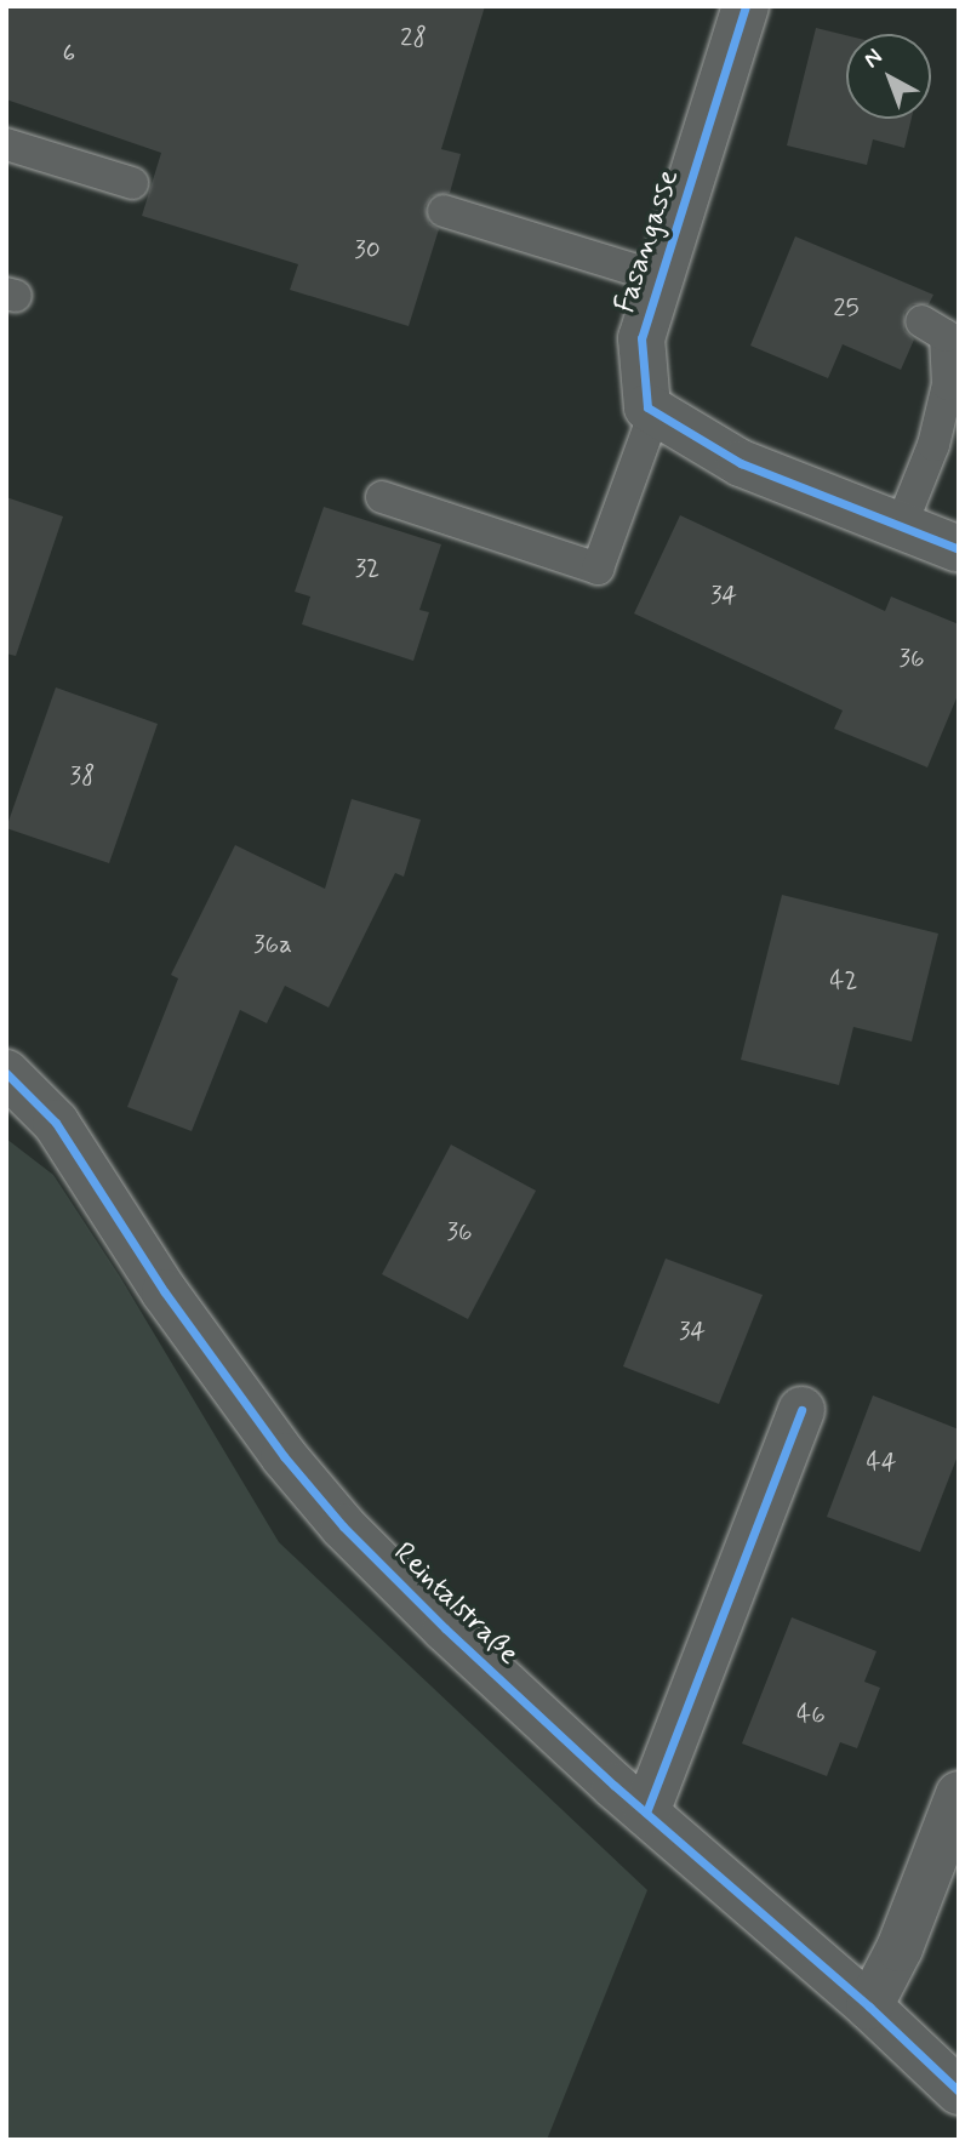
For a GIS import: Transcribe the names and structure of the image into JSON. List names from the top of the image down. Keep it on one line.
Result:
{"streets":{"street":["Fasangasse","Reintalstraße"]},"house_numbers":["28","6","30","25","32","34","36","38","36a","42","36","34","44","46"],"north":"top left"}
